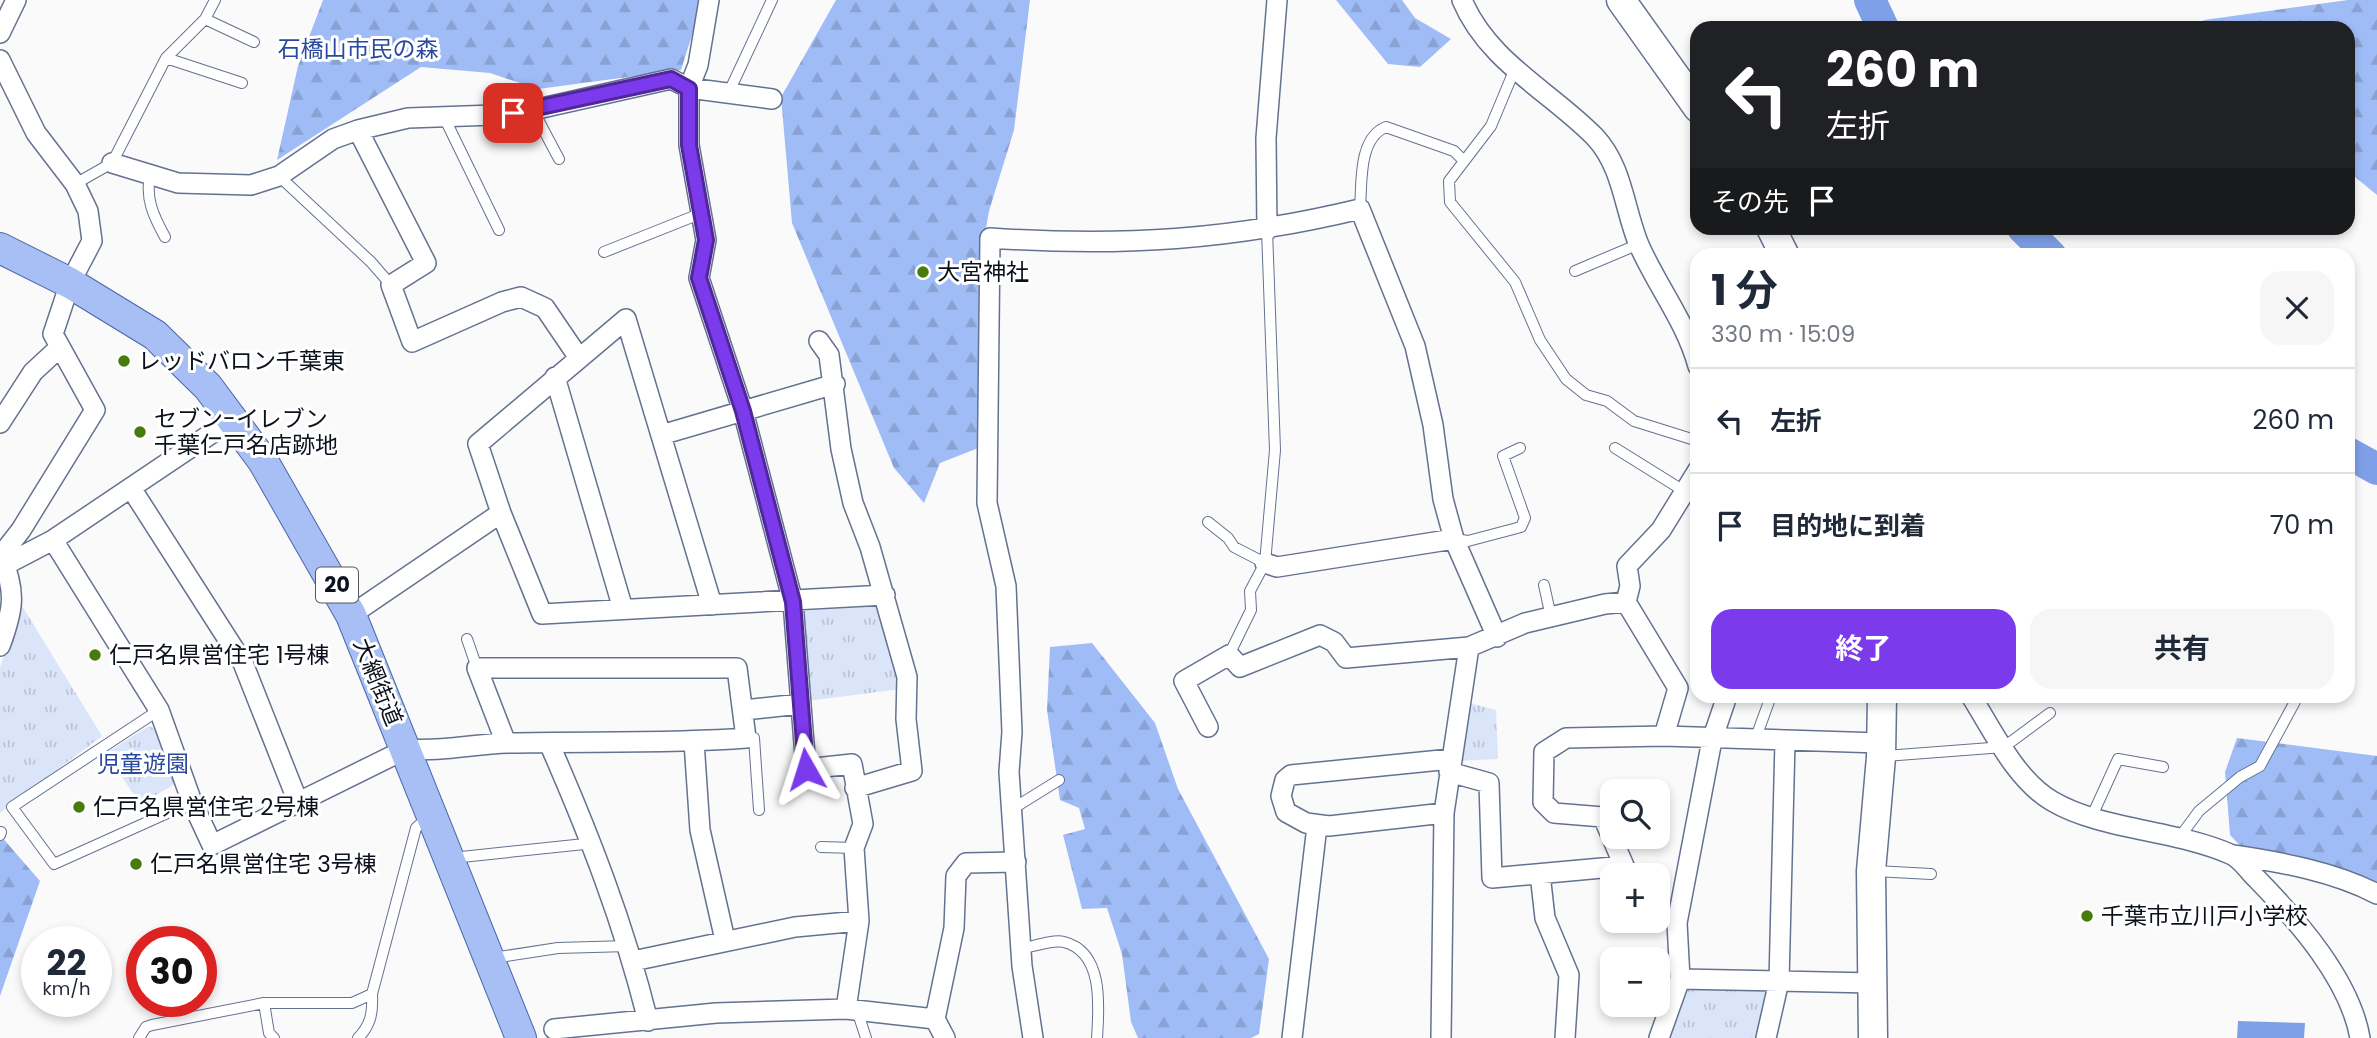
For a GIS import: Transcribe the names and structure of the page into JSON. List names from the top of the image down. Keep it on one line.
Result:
{"streets":{"main road":["20","大網街道"]},"parks":["石橋山市民の森","児童遊園"],"places":["大宮神社","レッドバロン千葉東","セブン-イレブン 千葉仁戸名店跡地","仁戸名県営住宅 1号棟","仁戸名県営住宅 2号棟","仁戸名県営住宅 3号棟","千葉市立川戸小学校"],"page":{"turn":["260 m","左折"],"then":"その先","heading":["1 分","330 m · 15:09"],"list":[{"name":"左折","value":"260 m"},{"name":"目的地に到着","value":"70 m"}],"buttons":["終了","共有"],"map_buttons":["+","−"],"speed":"22 km/h","limit":"30"}}
